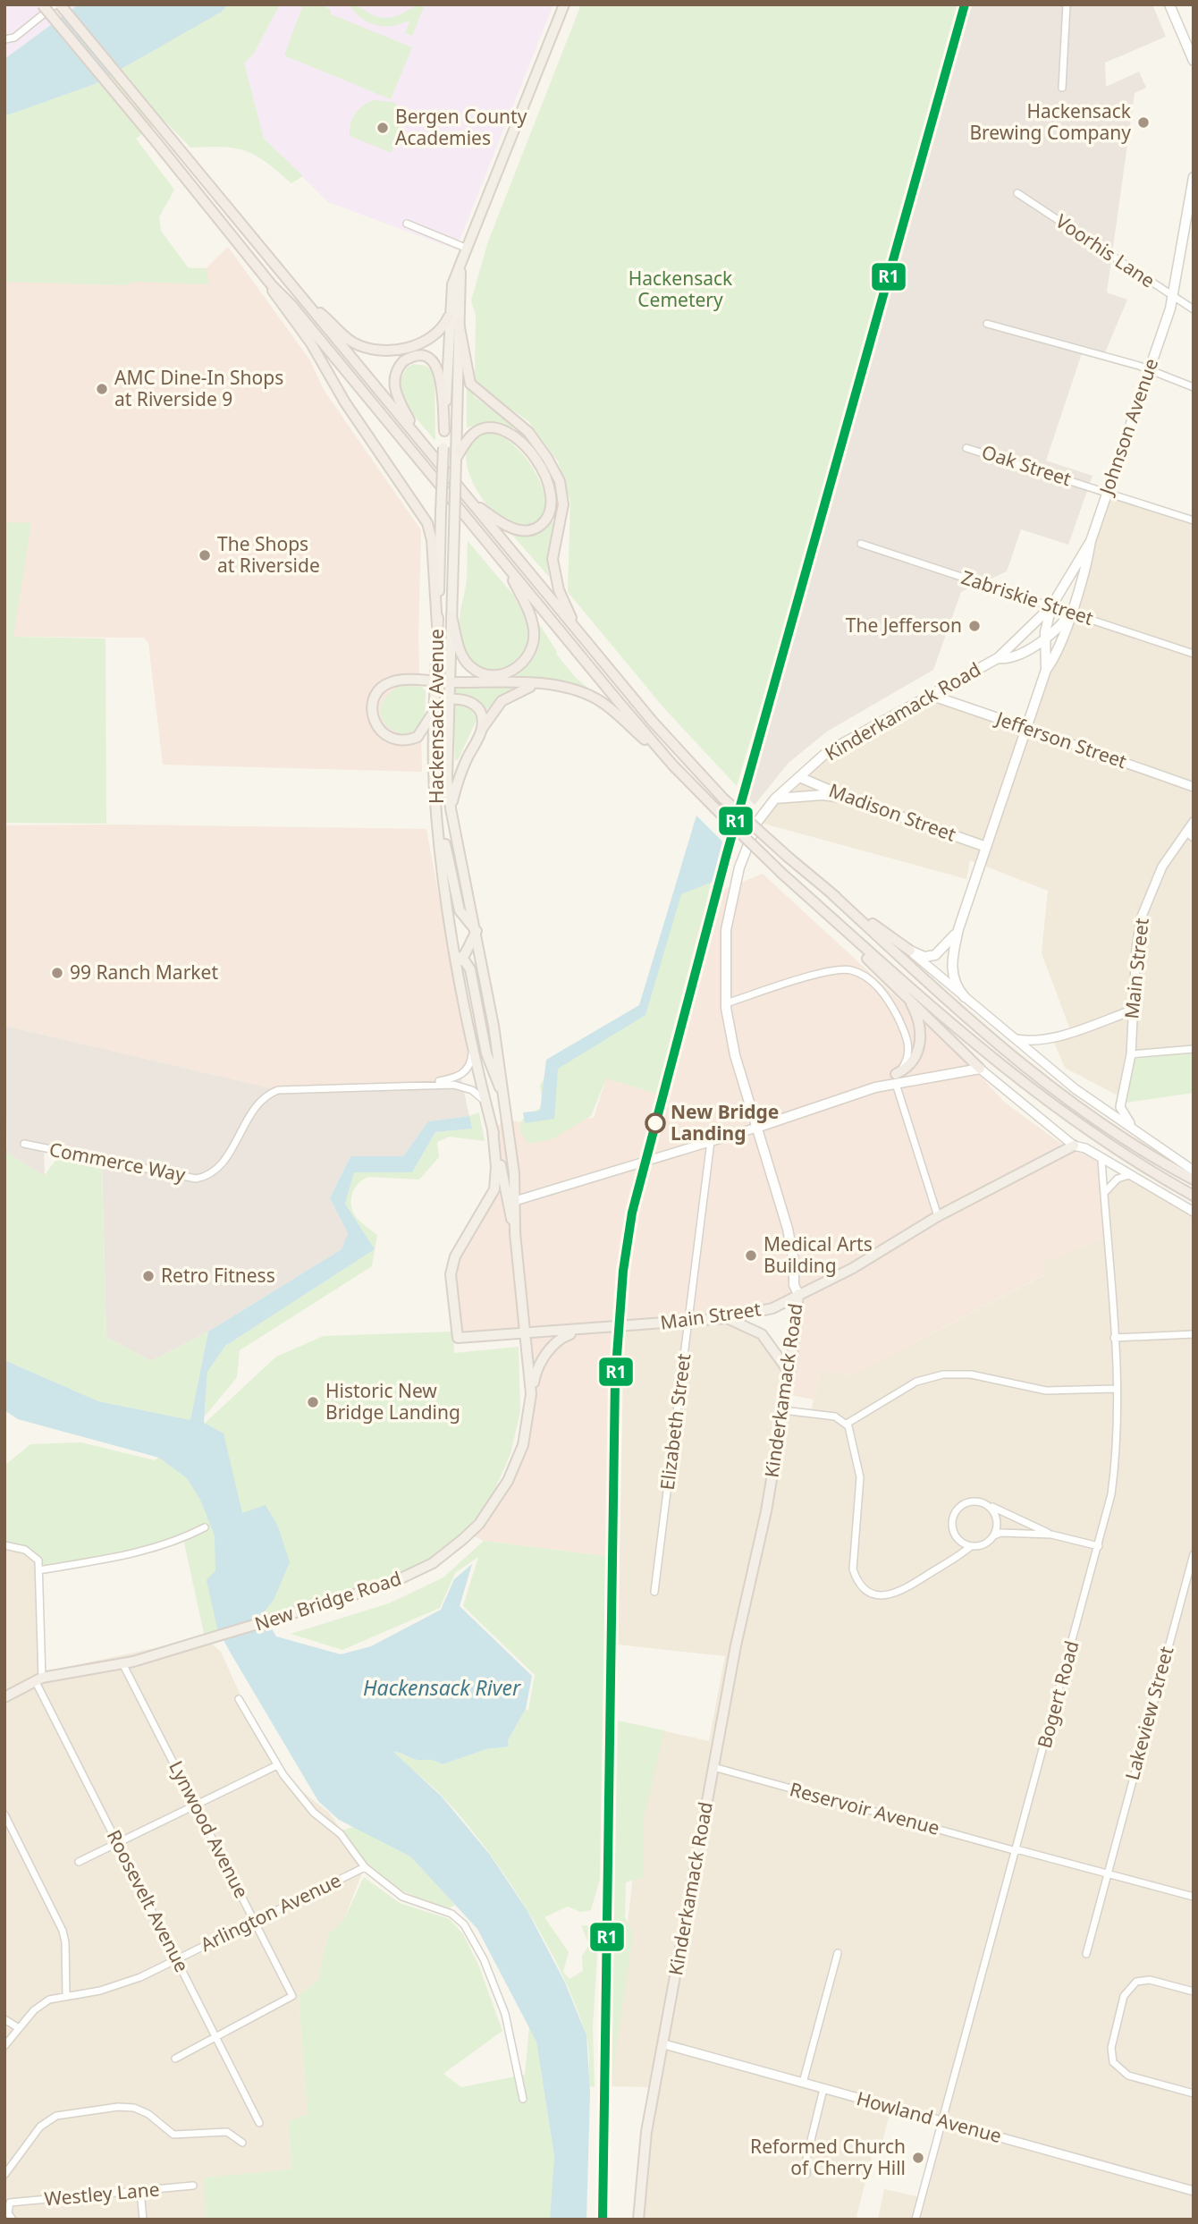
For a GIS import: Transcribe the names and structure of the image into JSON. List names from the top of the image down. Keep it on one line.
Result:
{"streets":{"main road":["Johnson Avenue","Kinderkamack Road","Hackensack Avenue","Jefferson Street","Madison Street","Main Street","New Bridge Road"],"street":["Voorhis Lane","Oak Street","Zabriskie Street","Commerce Way","Elizabeth Street","Bogert Road","Lakeview Street","Reservoir Avenue","Lynwood Avenue","Roosevelt Avenue","Arlington Avenue","Howland Avenue","Westley Lane"]},"crossings":[["Voorhis Lane","Johnson Avenue"],["Johnson Avenue","Oak Street"],["Johnson Avenue","Zabriskie Street"],["Johnson Avenue","Kinderkamack Road"],["Johnson Avenue","Jefferson Street"],["Johnson Avenue","Madison Street"],["Zabriskie Street","Kinderkamack Road"],["Kinderkamack Road","Jefferson Street"],["Kinderkamack Road","Madison Street"],["Kinderkamack Road","Main Street"],["Kinderkamack Road","Reservoir Avenue"],["Kinderkamack Road","Howland Avenue"],["Hackensack Avenue","Main Street"],["Hackensack Avenue","Commerce Way"],["Hackensack Avenue","New Bridge Road"],["Main Street","Elizabeth Street"],["Main Street","New Bridge Road"],["New Bridge Road","Lynwood Avenue"],["New Bridge Road","Roosevelt Avenue"],["Bogert Road","Reservoir Avenue"],["Bogert Road","Howland Avenue"],["Lakeview Street","Reservoir Avenue"],["Lynwood Avenue","Roosevelt Avenue"],["Lynwood Avenue","Arlington Avenue"],["Roosevelt Avenue","Arlington Avenue"]],"water":["Hackensack River"],"parks":["Hackensack Cemetery"],"places":["Hackensack Brewing Company","Bergen County Academies","AMC Dine-In Shops at Riverside 9","The Shops at Riverside","The Jefferson","99 Ranch Market","New Bridge Landing","Medical Arts Building","Retro Fitness","Historic New Bridge Landing","Reformed Church of Cherry Hill"],"lines":["transit line R1"]}
